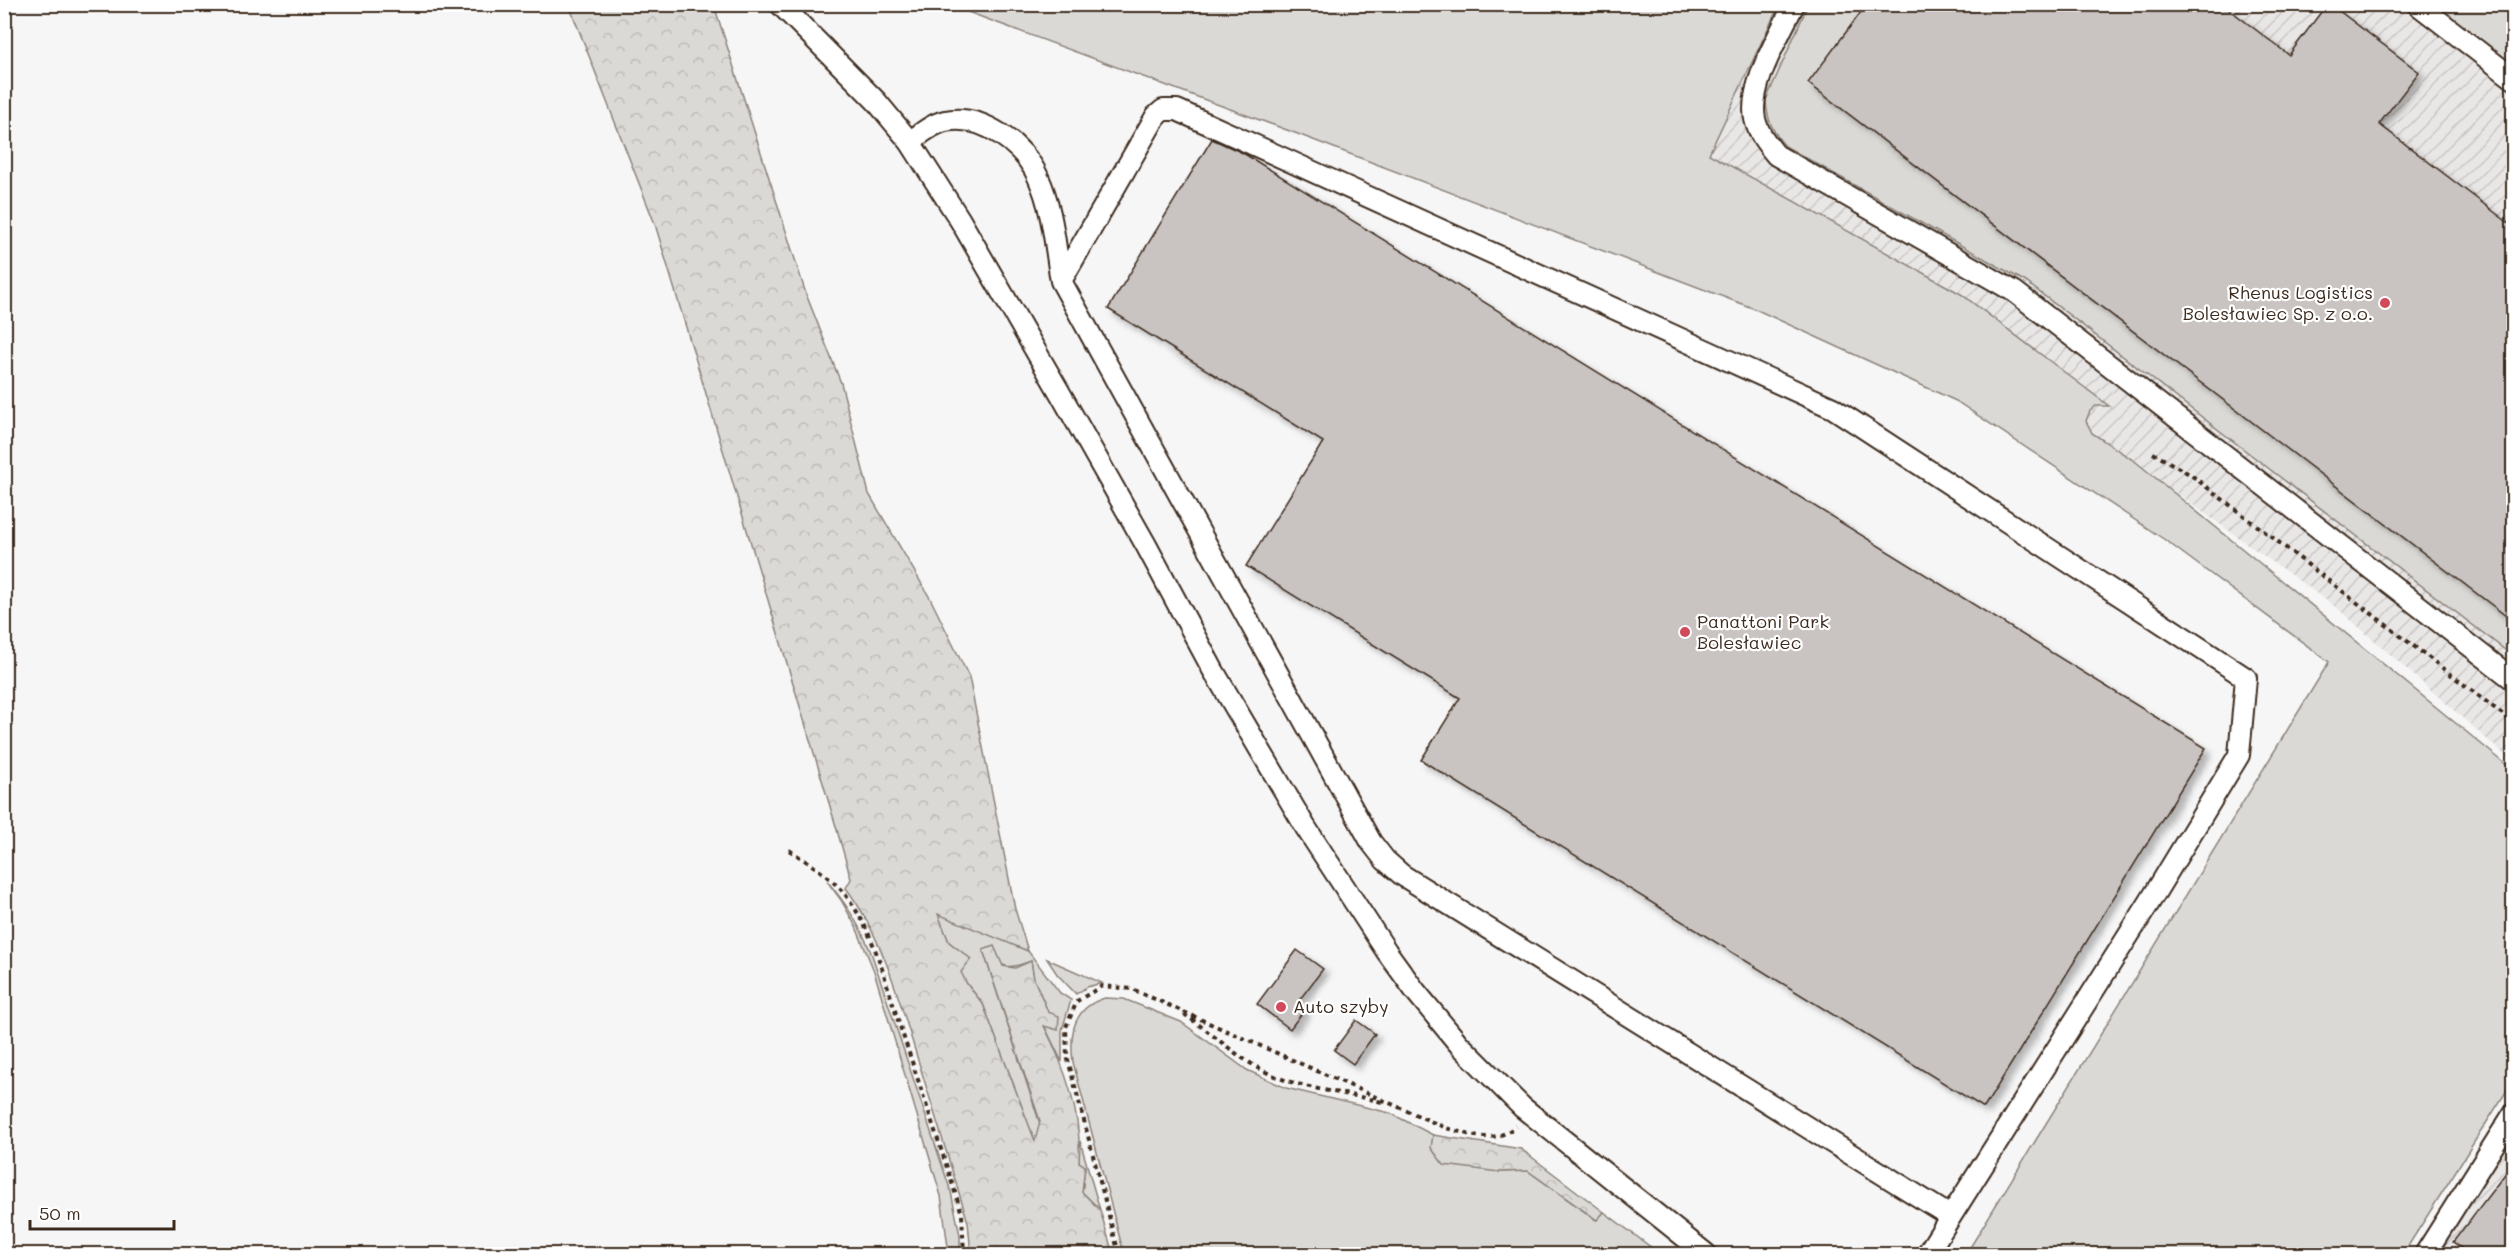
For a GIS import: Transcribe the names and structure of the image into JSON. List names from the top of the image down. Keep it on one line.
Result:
{"places":["Rhenus Logistics Bolesławiec Sp. z o.o.","Panattoni Park Bolesławiec","Auto szyby"],"scale_bar":"50 m"}
